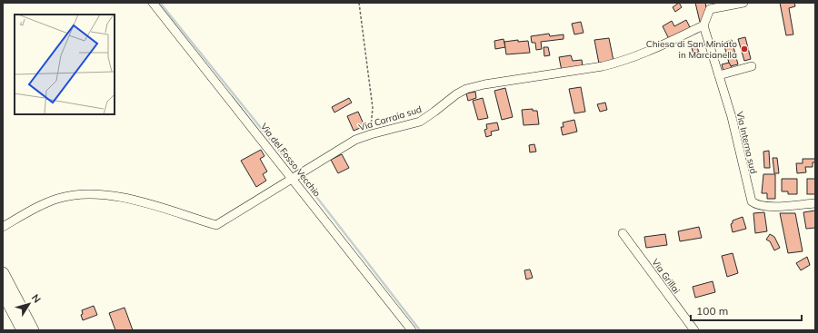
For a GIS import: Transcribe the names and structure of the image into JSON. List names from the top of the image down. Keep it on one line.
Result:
{"streets":{"street":["Via Carraia sud","Via Interna sud","Via del Fosso Vecchio","Via Grillai"]},"crossings":[["Via Carraia sud","Via Interna sud"],["Via Carraia sud","Via del Fosso Vecchio"]],"places":["Chiesa di San Miniato in Marcianella"],"scale_bar":"100 m","north":"top right"}
